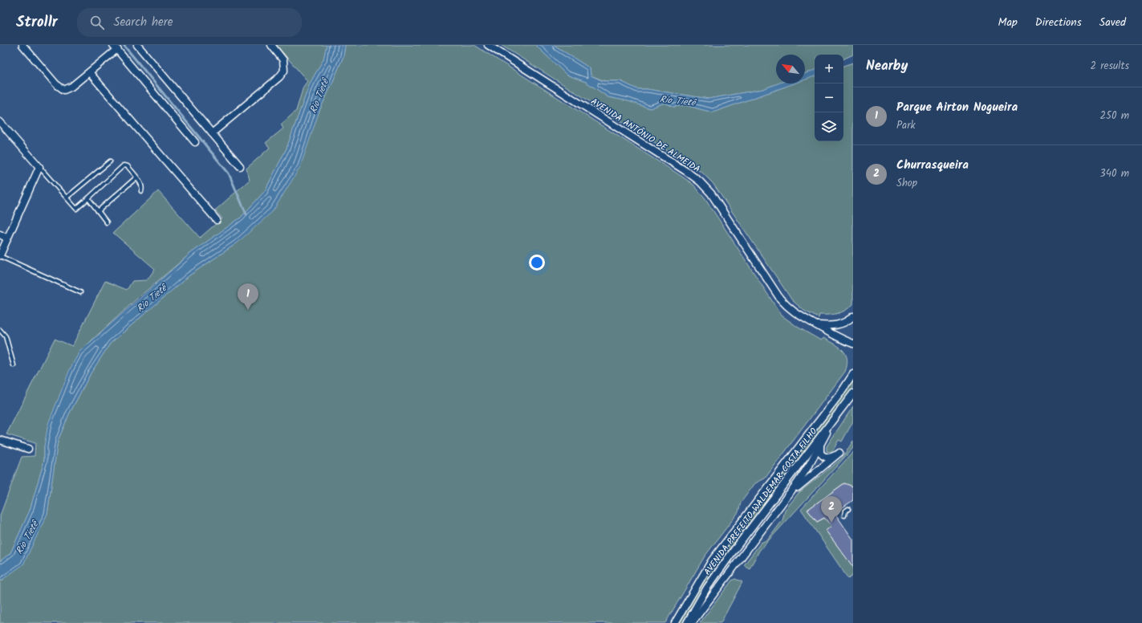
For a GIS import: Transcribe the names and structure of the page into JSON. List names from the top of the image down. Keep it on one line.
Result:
{"streets":{"street":["AVENIDA ANTÔNIO DE ALMEIDA","AVENIDA PREFEITO WALDEMAR COSTA FILHO"]},"water":["Rio Tietê"],"north":"top left","page":{"header":"Strollr","search":"Search here","nav":["Map","Directions","Saved"],"heading":["Nearby","2 results"],"map_buttons":["+","−"],"list":[{"mark":"1","name":"Parque Airton Nogueira","note":"Park","value":"250 m"},{"mark":"2","name":"Churrasqueira","note":"Shop","value":"340 m"}],"pins":["1","2"]}}
